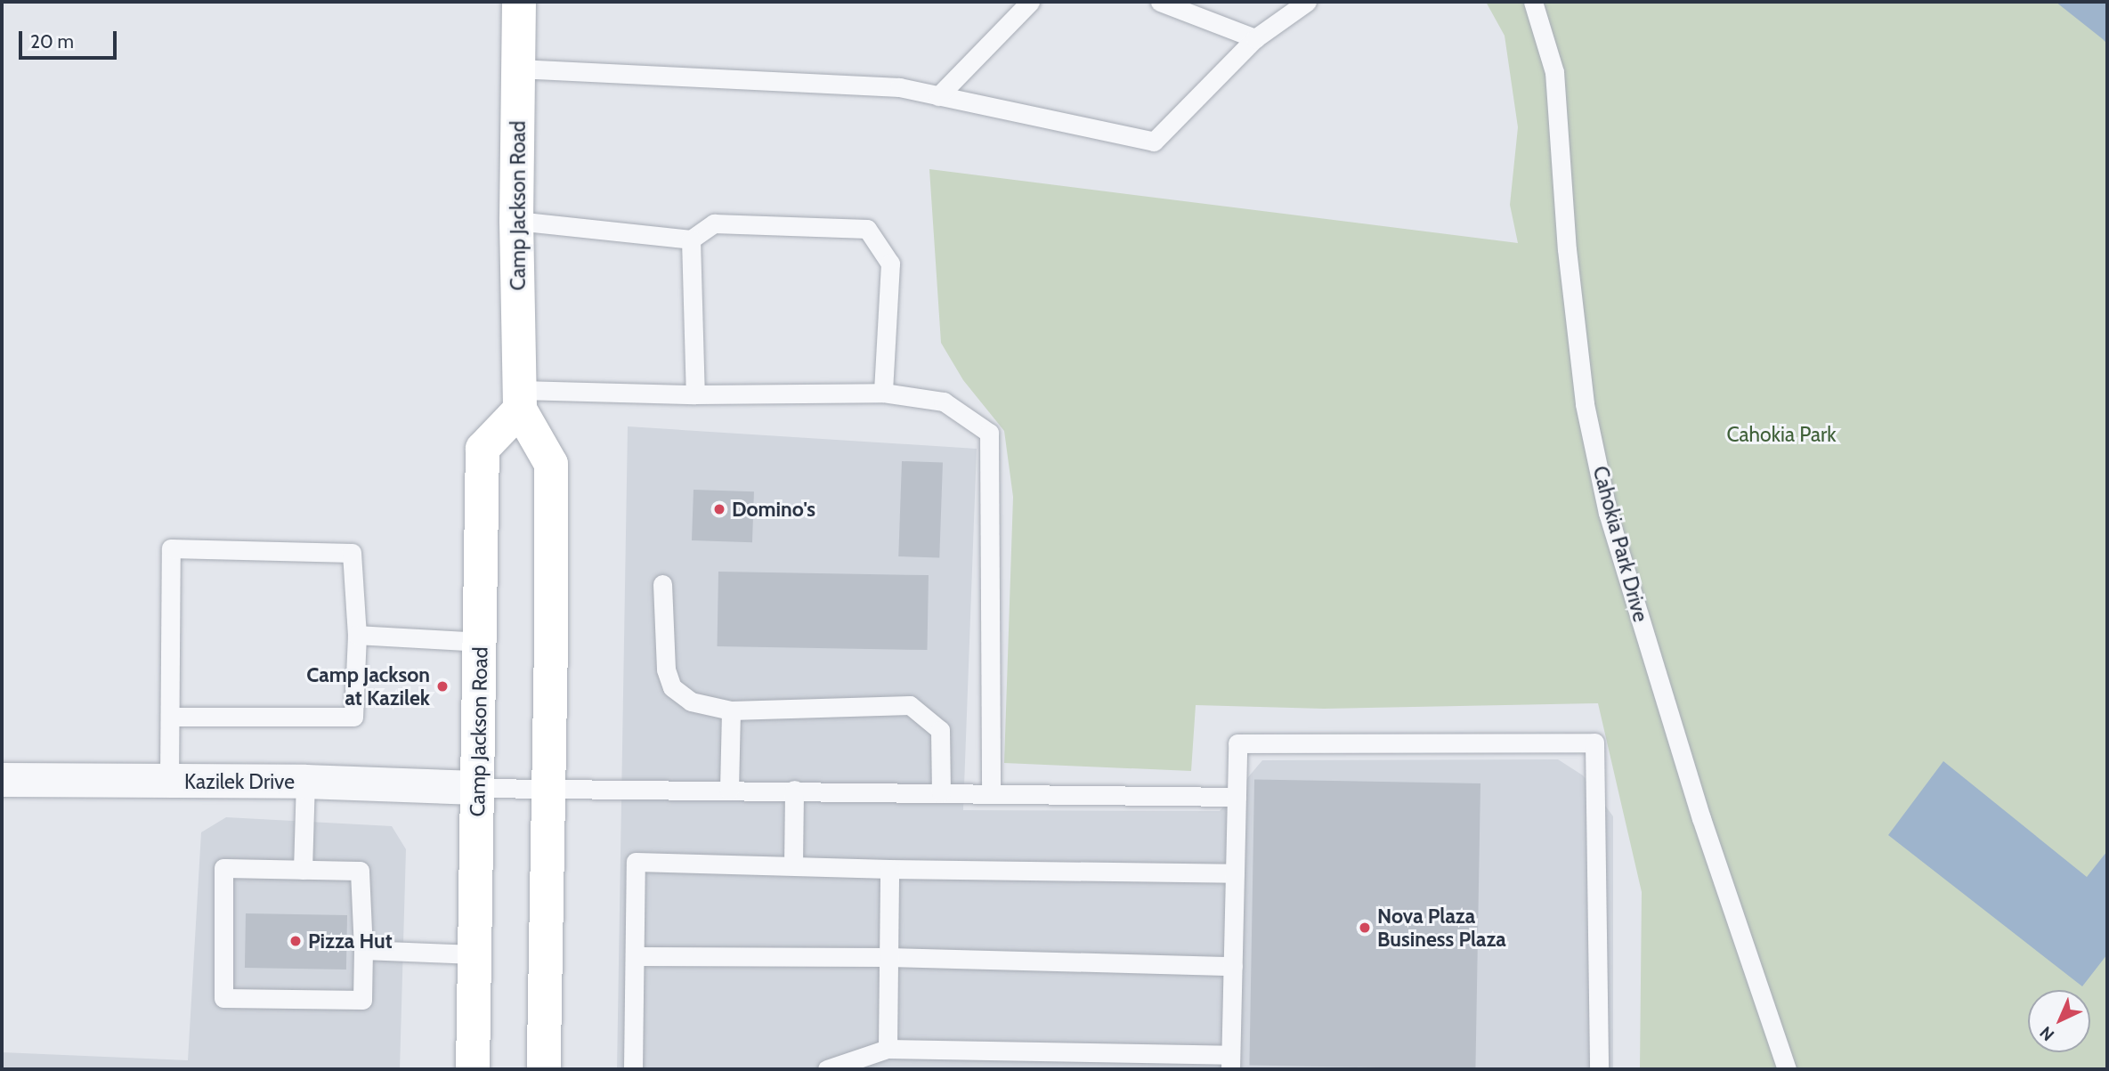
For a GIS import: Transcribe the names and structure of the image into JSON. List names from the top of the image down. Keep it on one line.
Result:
{"streets":{"main road":["Camp Jackson Road"],"street":["Kazilek Drive"],"lane":["Cahokia Park Drive"]},"crossings":[["Camp Jackson Road","Kazilek Drive"]],"parks":["Cahokia Park"],"places":["Domino's","Camp Jackson at Kazilek","Nova Plaza Business Plaza","Pizza Hut"],"scale_bar":"20 m","north":"bottom left"}
